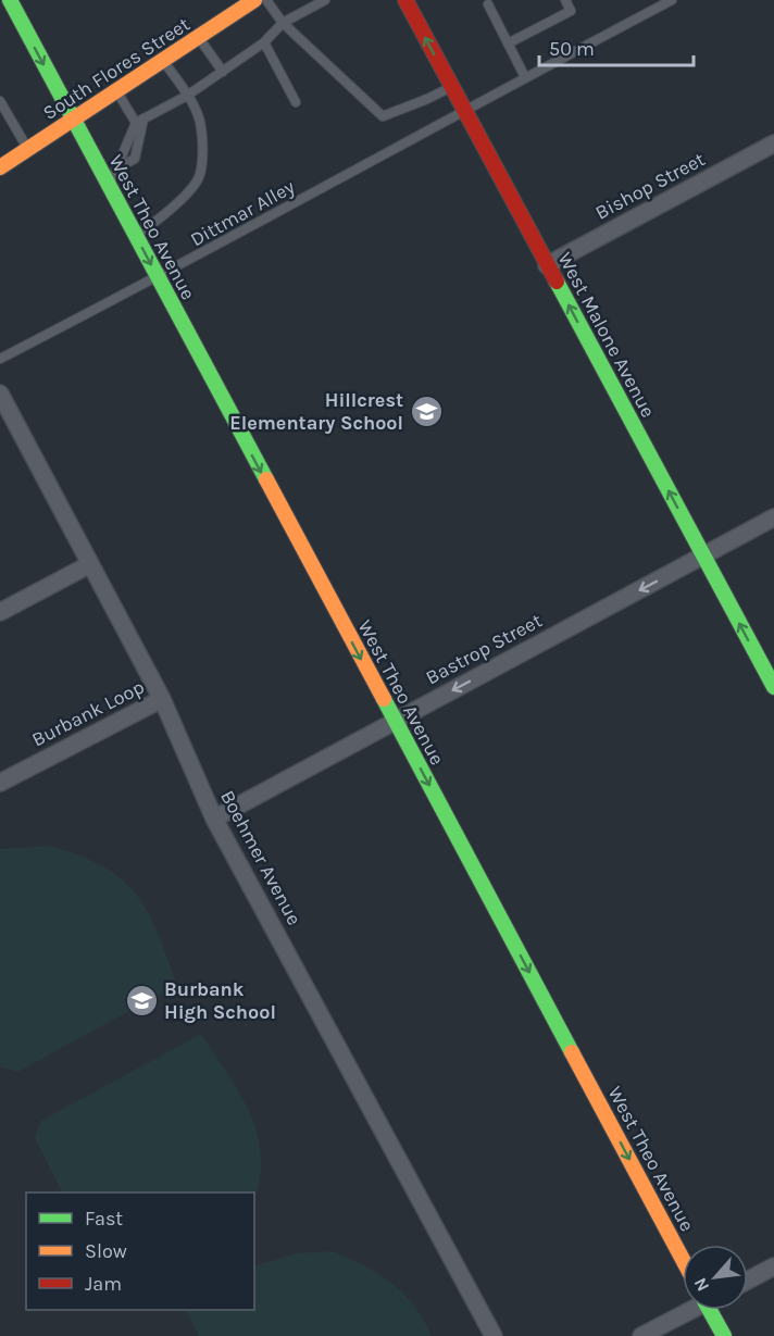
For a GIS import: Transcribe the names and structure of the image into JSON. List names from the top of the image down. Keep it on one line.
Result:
{"streets":{"street":["South Flores Street","Bishop Street","West Theo Avenue","West Malone Avenue","Bastrop Street","Burbank Loop","Boehmer Avenue"],"lane":["Dittmar Alley"]},"crossings":[["South Flores Street","West Theo Avenue"],["Bishop Street","West Malone Avenue"],["Dittmar Alley","West Theo Avenue"],["Dittmar Alley","West Malone Avenue"],["West Theo Avenue","Bastrop Street"],["West Malone Avenue","Bastrop Street"],["Bastrop Street","Boehmer Avenue"],["Burbank Loop","Boehmer Avenue"]],"one_way":["West Theo Avenue","West Malone Avenue","Bastrop Street"],"places":{"school or university":["Hillcrest Elementary School","Burbank High School"]},"legend":["Fast","Slow","Jam"],"scale_bar":"50 m","north":"bottom left"}
